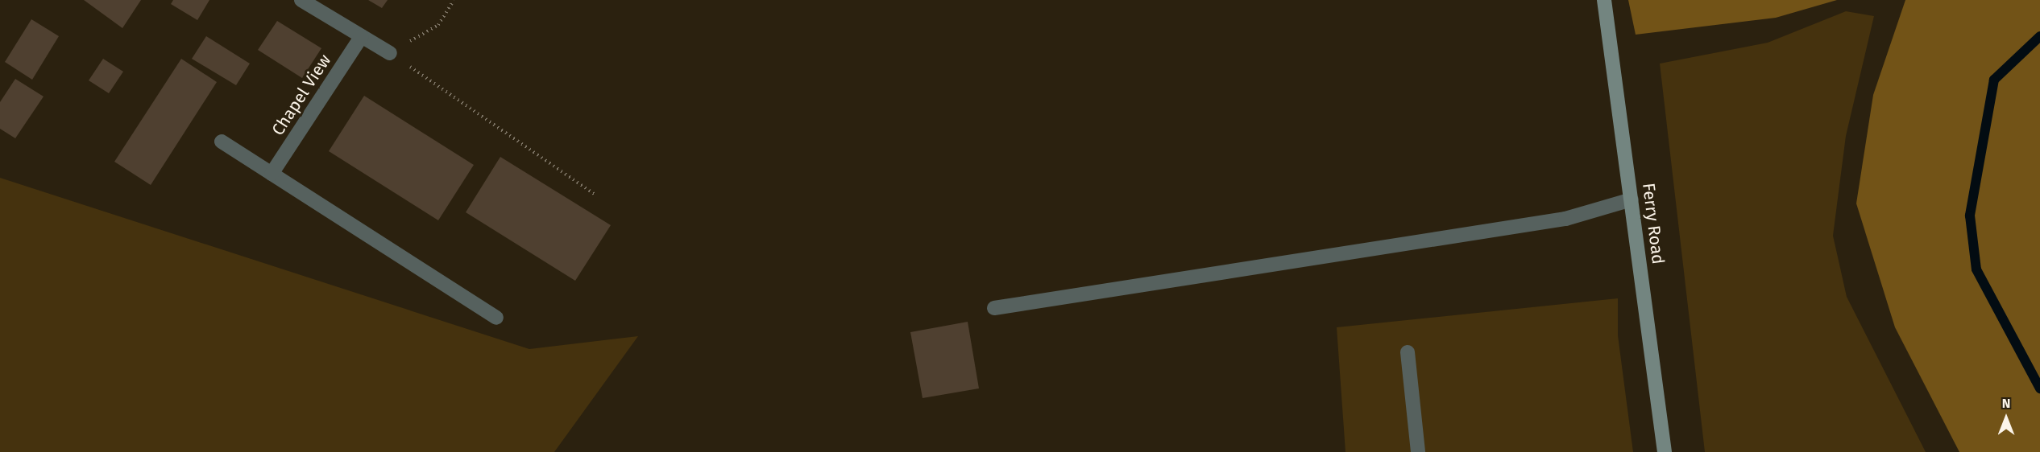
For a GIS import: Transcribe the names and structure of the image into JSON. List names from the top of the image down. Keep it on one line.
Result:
{"streets":{"street":["Chapel View","Ferry Road"]},"north":"top"}
